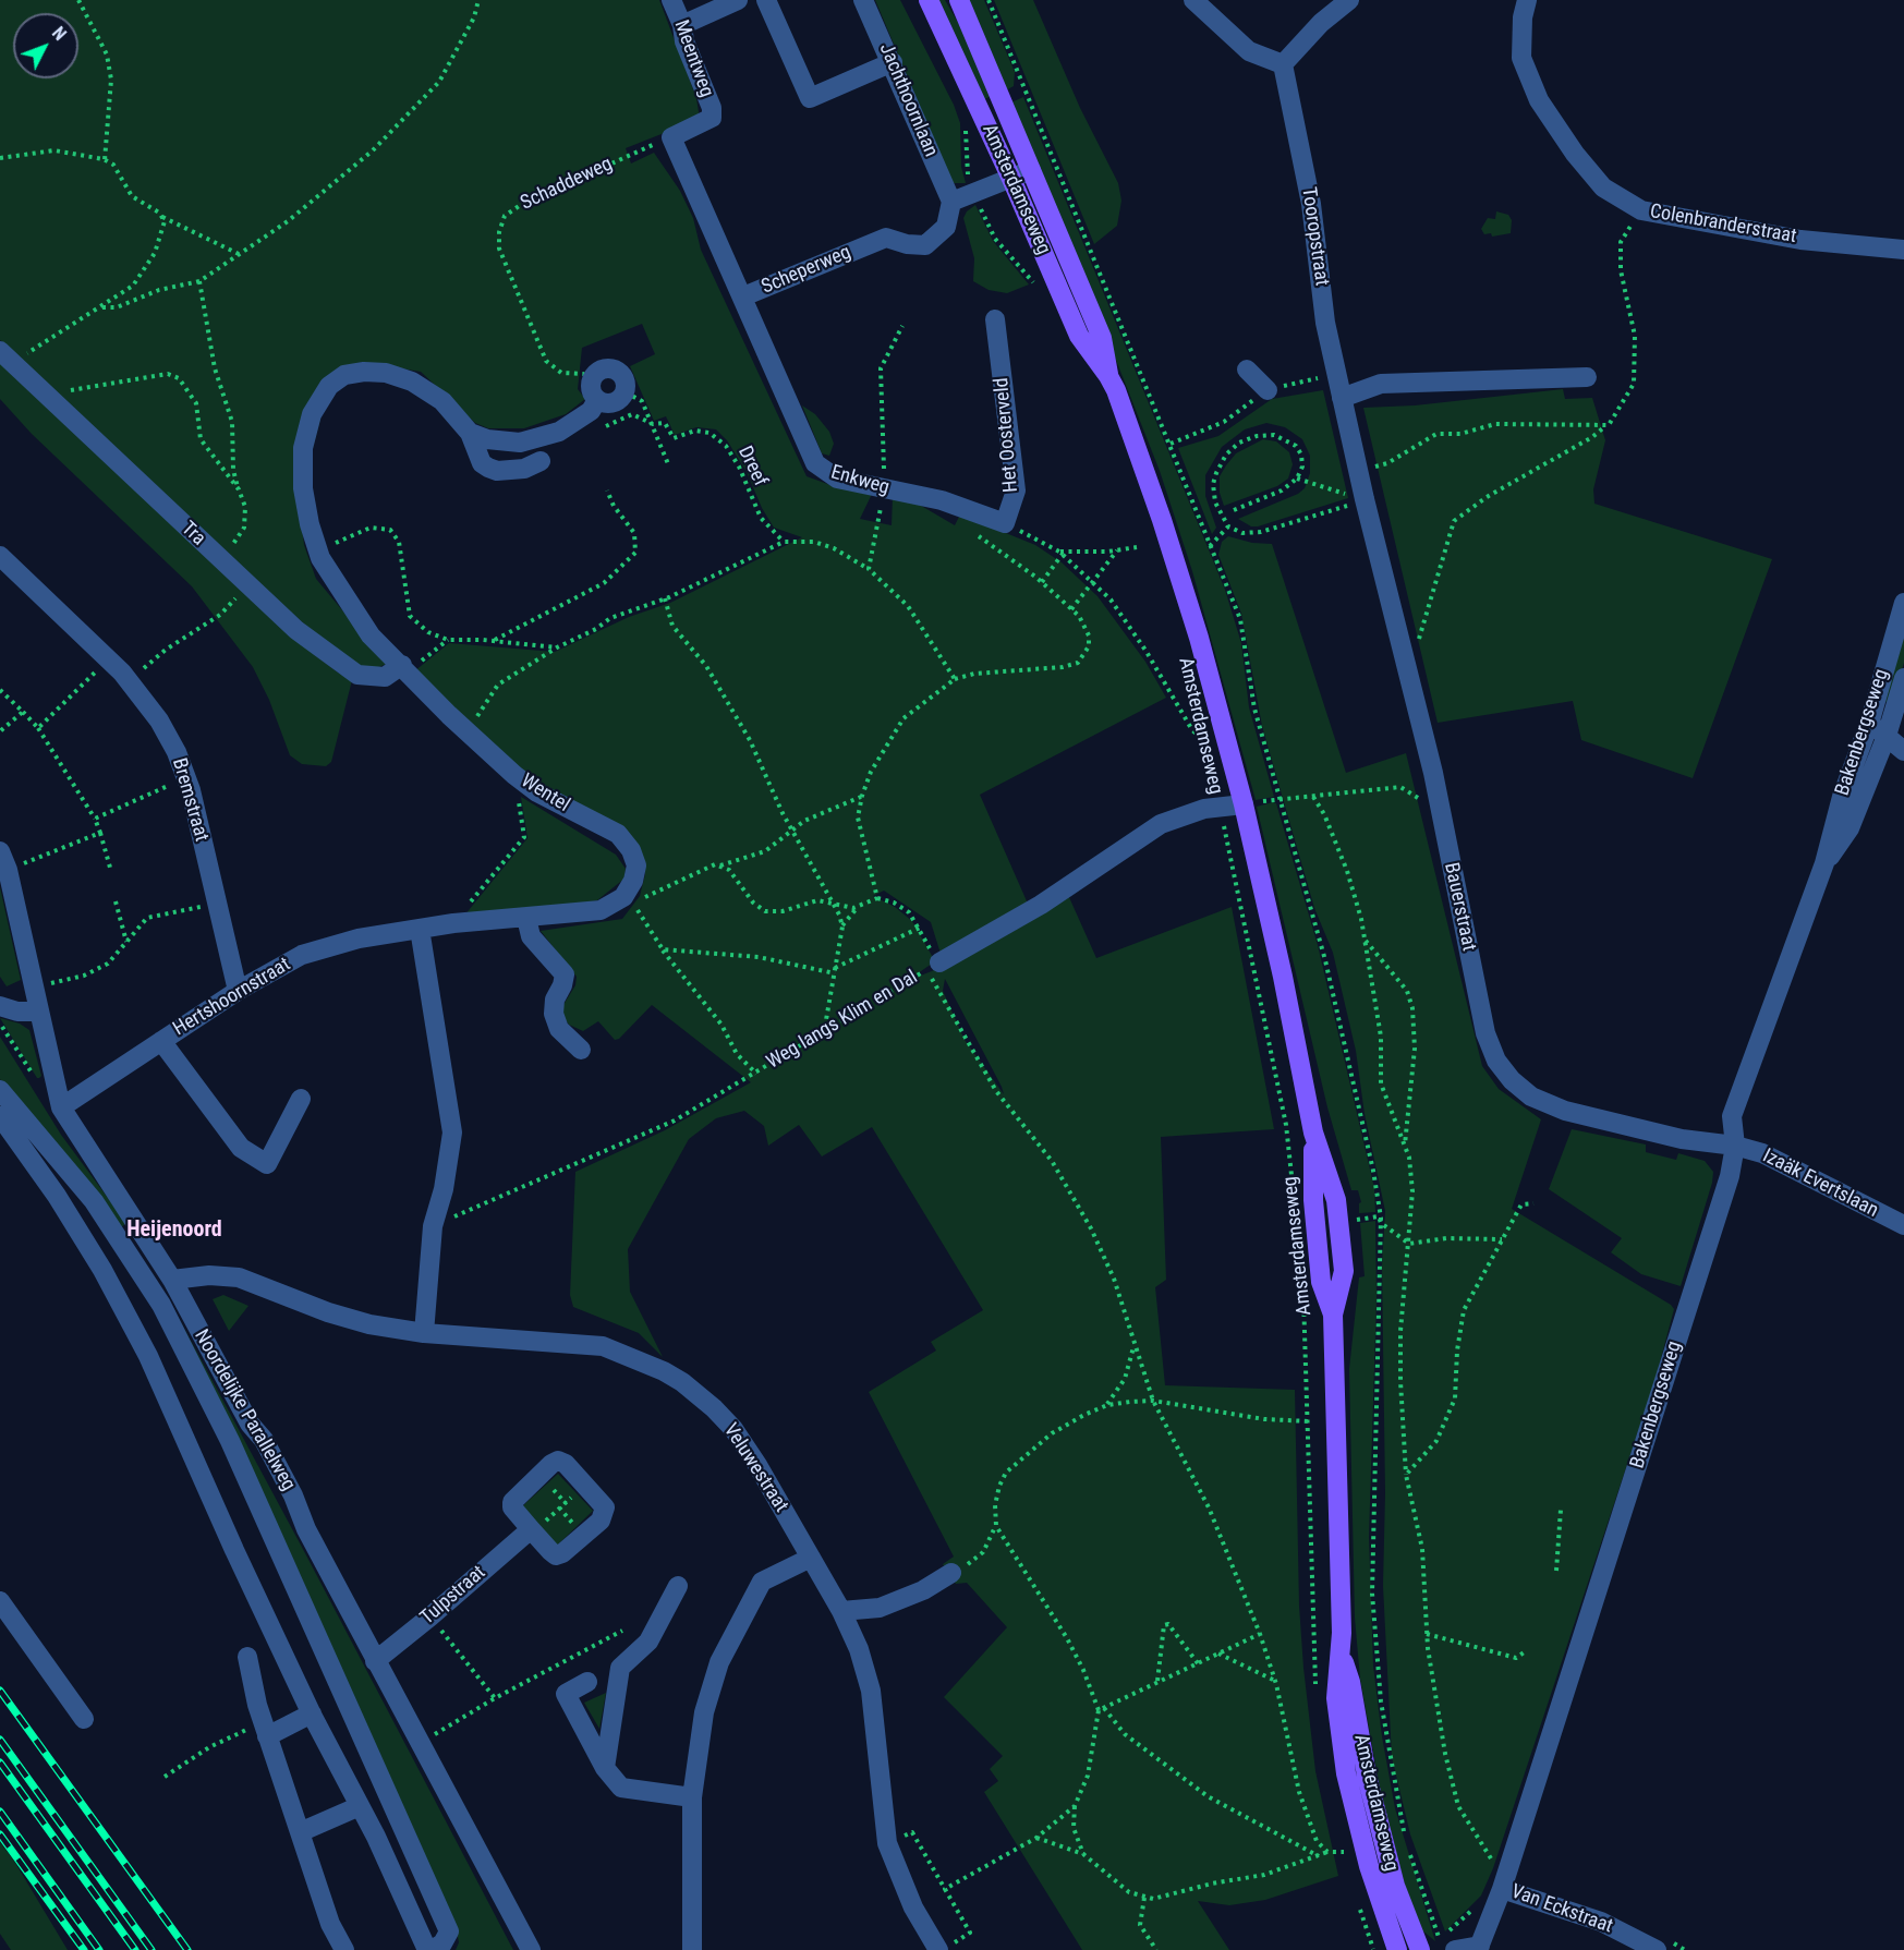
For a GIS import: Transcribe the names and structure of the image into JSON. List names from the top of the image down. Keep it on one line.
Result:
{"streets":{"main road":["Amsterdamseweg"],"street":["Meentweg","Jachthoornlaan","Colenbranderstraat","Tooropstraat","Scheperweg","Het Oosterveld","Enkweg","Tra","Bakenbergseweg","Wentel","Bremstraat","Bauerstraat","Hertshoornstraat","Weg langs Klim en Dal","Izaäk Evertslaan","Noordelijke Parallelweg","Veluwestraat","Tulpstraat","Van Eckstraat"],"path":["Schaddeweg","Dreef"]},"crossings":[["Meentweg","Schaddeweg"],["Meentweg","Scheperweg"],["Jachthoornlaan","Scheperweg"],["Schaddeweg","Scheperweg"],["Amsterdamseweg","Weg langs Klim en Dal"],["Tooropstraat","Bauerstraat"],["Scheperweg","Enkweg"],["Het Oosterveld","Enkweg"],["Tra","Wentel"],["Bakenbergseweg","Bauerstraat"],["Bakenbergseweg","Izaäk Evertslaan"],["Bakenbergseweg","Van Eckstraat"],["Wentel","Hertshoornstraat"],["Bremstraat","Hertshoornstraat"],["Bauerstraat","Izaäk Evertslaan"],["Hertshoornstraat","Noordelijke Parallelweg"],["Noordelijke Parallelweg","Veluwestraat"],["Noordelijke Parallelweg","Tulpstraat"]],"districts":["Heijenoord"],"north":"top right"}
